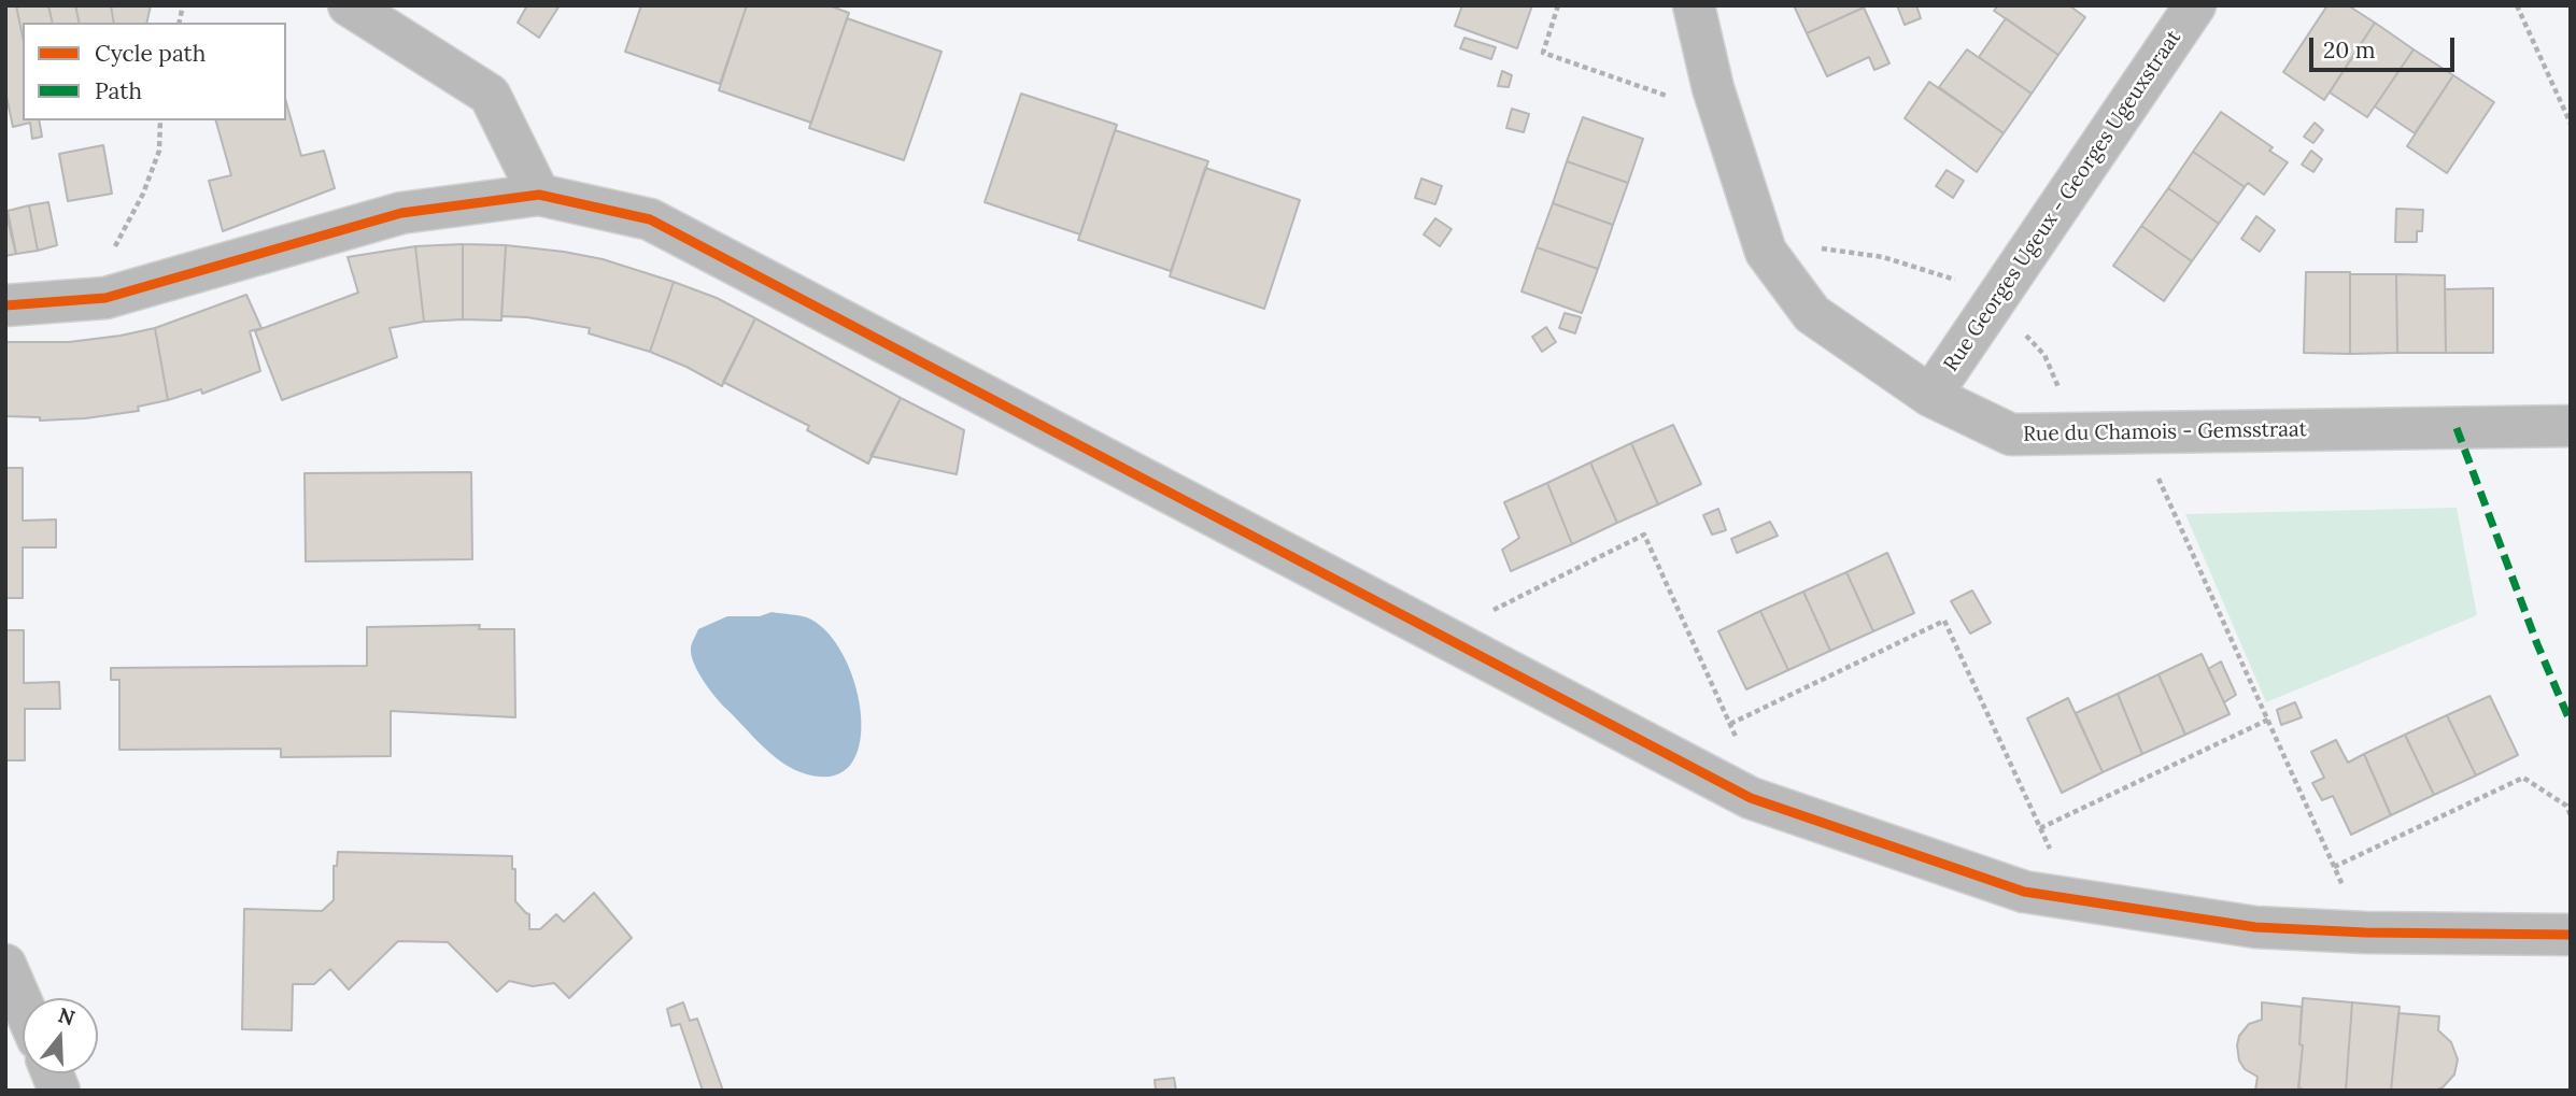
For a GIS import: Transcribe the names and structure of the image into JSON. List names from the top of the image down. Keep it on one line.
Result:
{"streets":{"street":["Rue Georges Ugeux - Georges Ugeuxstraat","Rue du Chamois - Gemsstraat"]},"crossings":[["Rue Georges Ugeux - Georges Ugeuxstraat","Rue du Chamois - Gemsstraat"]],"legend":["Cycle path","Path"],"scale_bar":"20 m","north":"top"}
